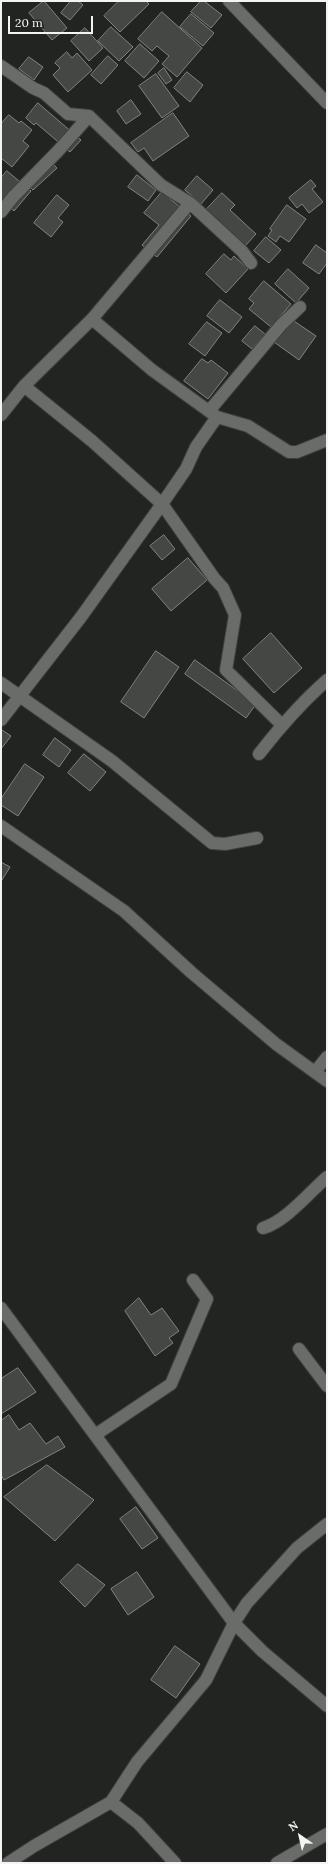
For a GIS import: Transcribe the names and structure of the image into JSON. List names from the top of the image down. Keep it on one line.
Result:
{"scale_bar":"20 m","north":"top left"}
